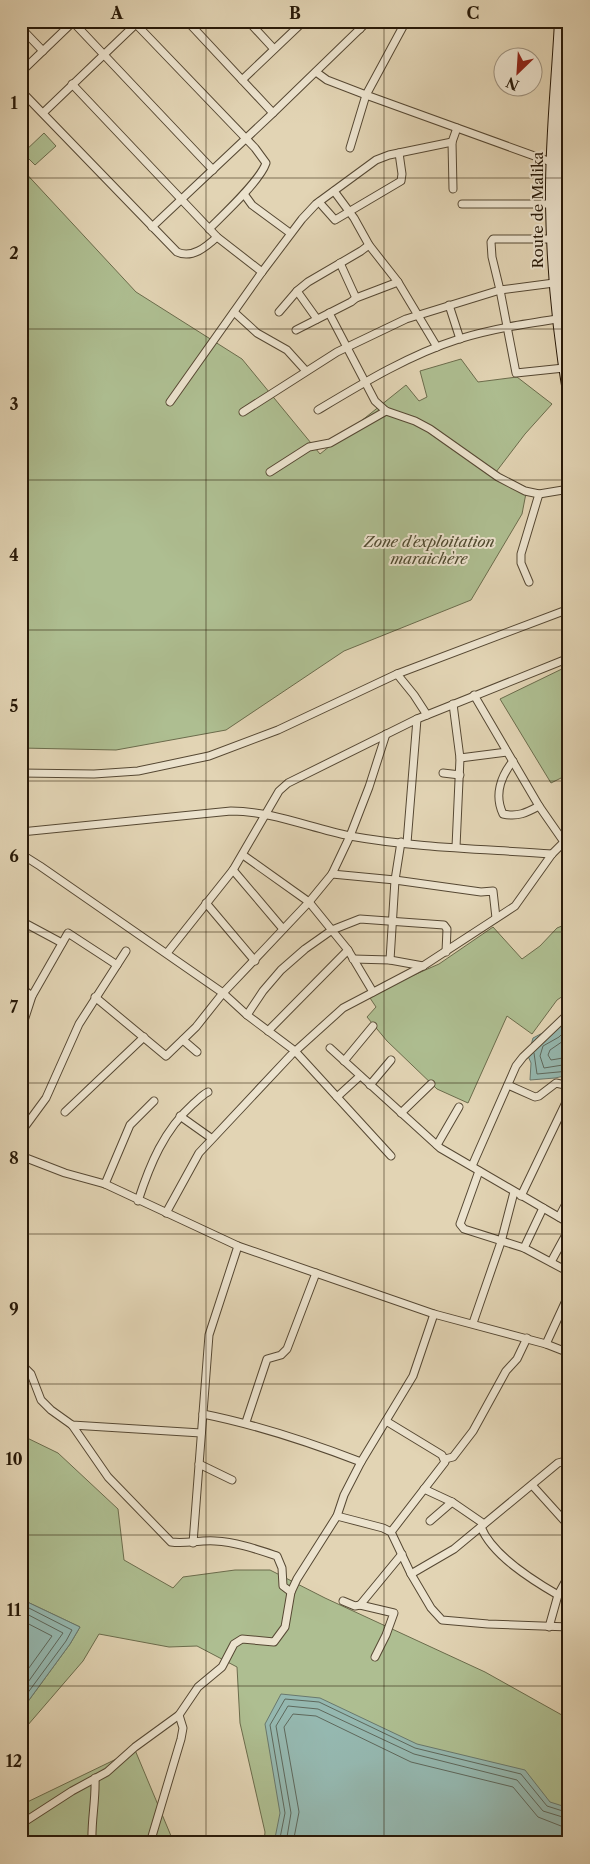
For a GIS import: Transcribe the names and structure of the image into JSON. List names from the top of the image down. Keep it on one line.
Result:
{"streets":{"main road":["Route de Malika"]},"parks":["Zone d'exploitation maraichère"],"north":"bottom left","grid":{"columns":["A","B","C"],"rows":["1","2","3","4","5","6","7","8","9","10","11","12"]}}
